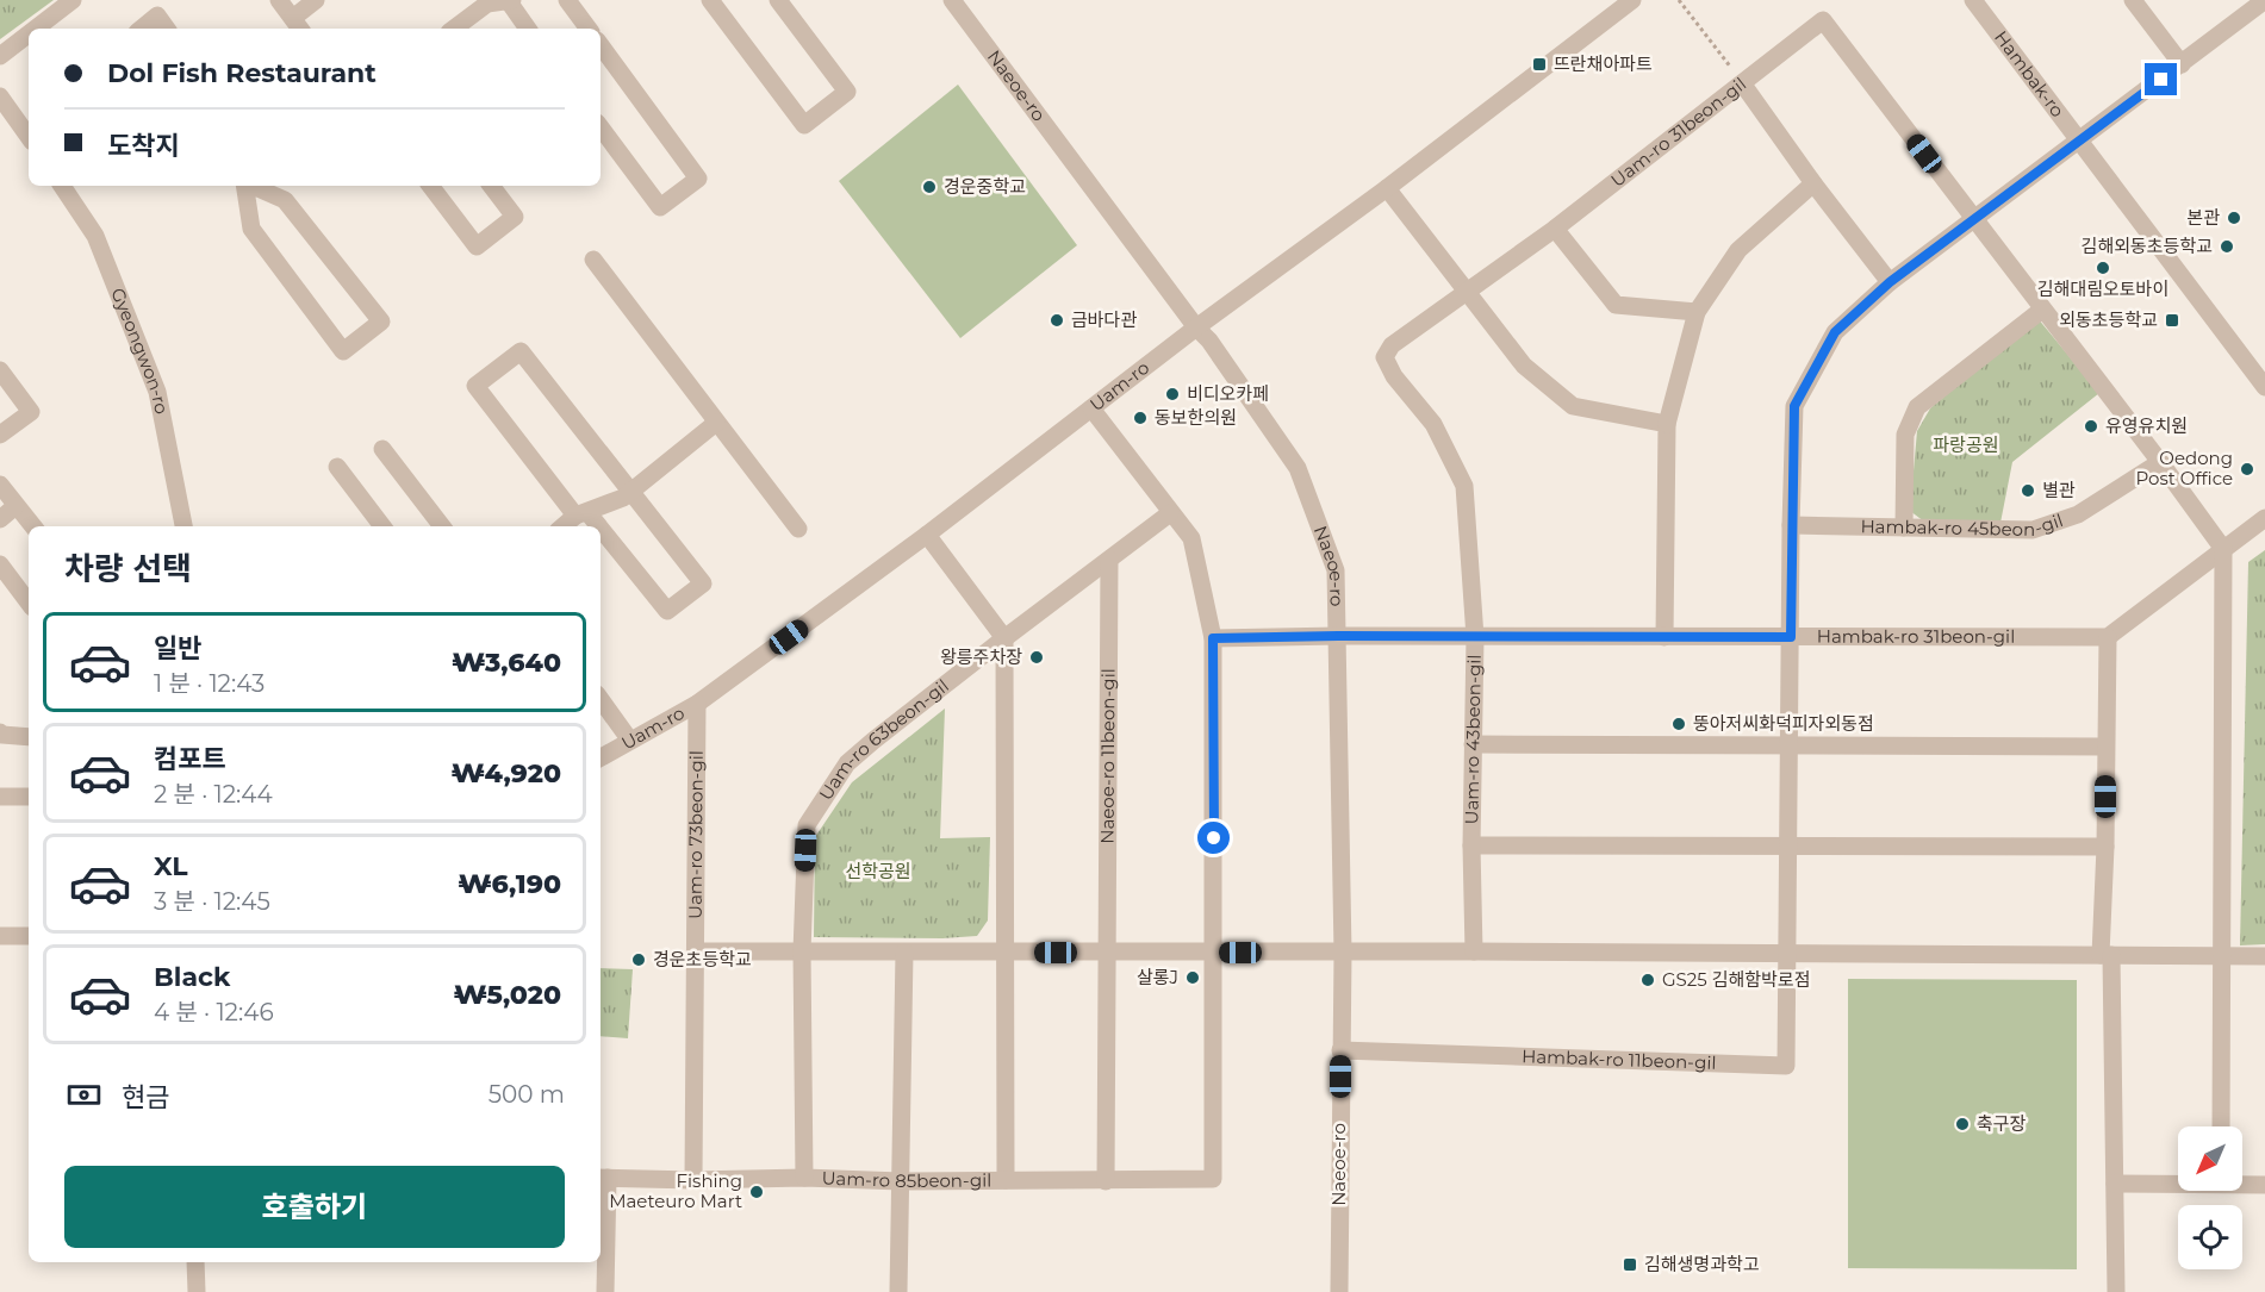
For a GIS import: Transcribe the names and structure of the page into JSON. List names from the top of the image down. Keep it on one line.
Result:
{"streets":{"street":["Hambak-ro","Naeoe-ro","Uam-ro 31beon-gil","Gyeongwon-ro","Uam-ro","Hambak-ro 45beon-gil","Hambak-ro 31beon-gil","Uam-ro 43beon-gil","Uam-ro 63beon-gil","Naeoe-ro 11beon-gil","Uam-ro 73beon-gil","Hambak-ro 11beon-gil","Uam-ro 85beon-gil"]},"crossings":[["Naeoe-ro","Uam-ro"],["Naeoe-ro","Hambak-ro 31beon-gil"],["Naeoe-ro","Hambak-ro 11beon-gil"],["Uam-ro 31beon-gil","Uam-ro 43beon-gil"],["Uam-ro","Uam-ro 73beon-gil"],["Hambak-ro 31beon-gil","Uam-ro 43beon-gil"],["Uam-ro 63beon-gil","Naeoe-ro 11beon-gil"],["Naeoe-ro 11beon-gil","Uam-ro 85beon-gil"],["Uam-ro 73beon-gil","Uam-ro 85beon-gil"]],"parks":["파랑공원","선학공원"],"places":{"transit":["뜨란채아파트","외동초등학교","김해생명과학고"],"other":["경운중학교","본관","김해외동초등학교","김해대림오토바이","금바다관","비디오카페","동보한의원","유영유치원","Oedong Post Office","별관","왕릉주차장","뚱아저씨화덕피자외동점","경운초등학교","살롱J","GS25 김해함박로점","축구장","Fishing Maeteuro Mart"]},"north":"bottom left","page":{"banner":["Dol Fish Restaurant","도착지"],"heading":"차량 선택","list":[{"name":"일반","note":"1 분 · 12:43","value":"₩3,640"},{"name":"컴포트","note":"2 분 · 12:44","value":"₩4,920"},{"name":"XL","note":"3 분 · 12:45","value":"₩6,190"},{"name":"Black","note":"4 분 · 12:46","value":"₩5,020"}],"pay":["현금","500 m"],"buttons":"호출하기"}}
